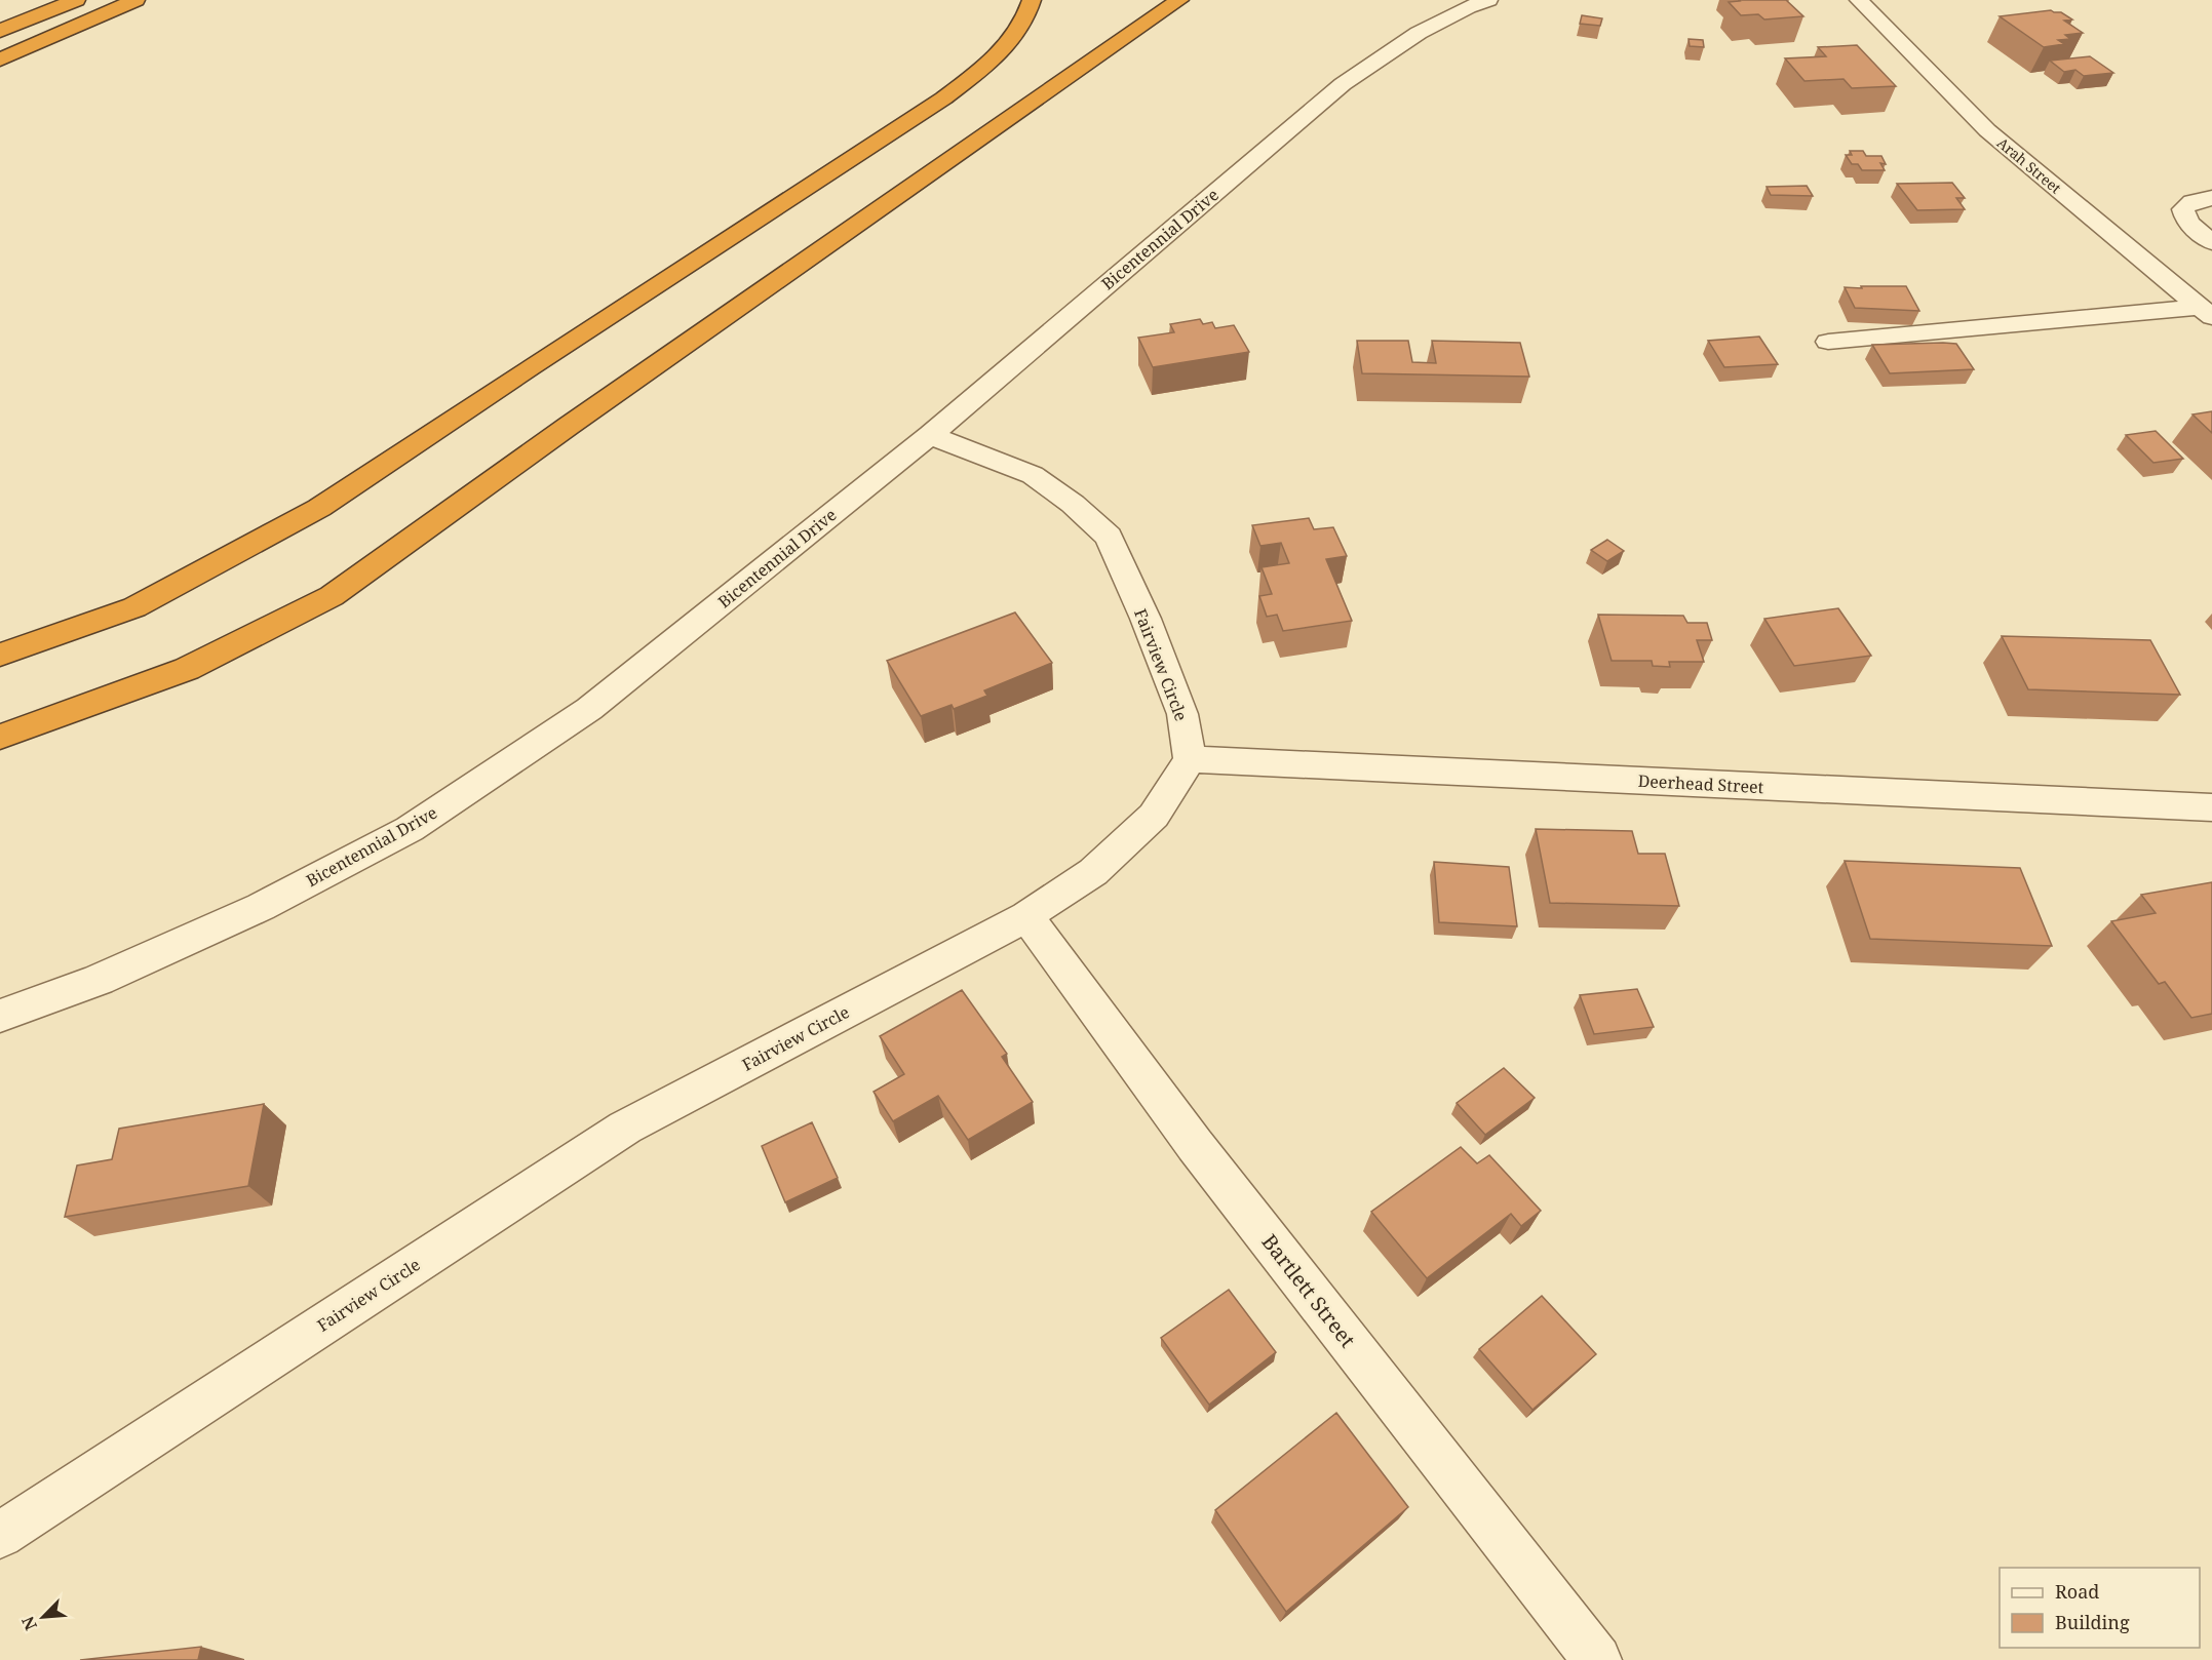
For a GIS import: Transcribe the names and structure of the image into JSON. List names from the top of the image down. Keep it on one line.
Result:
{"streets":{"street":["Arah Street","Bicentennial Drive","Fairview Circle","Deerhead Street","Bartlett Street"]},"crossings":[["Bicentennial Drive","Fairview Circle"],["Fairview Circle","Deerhead Street"],["Fairview Circle","Bartlett Street"]],"legend":["Road","Building"],"north":"bottom left"}
